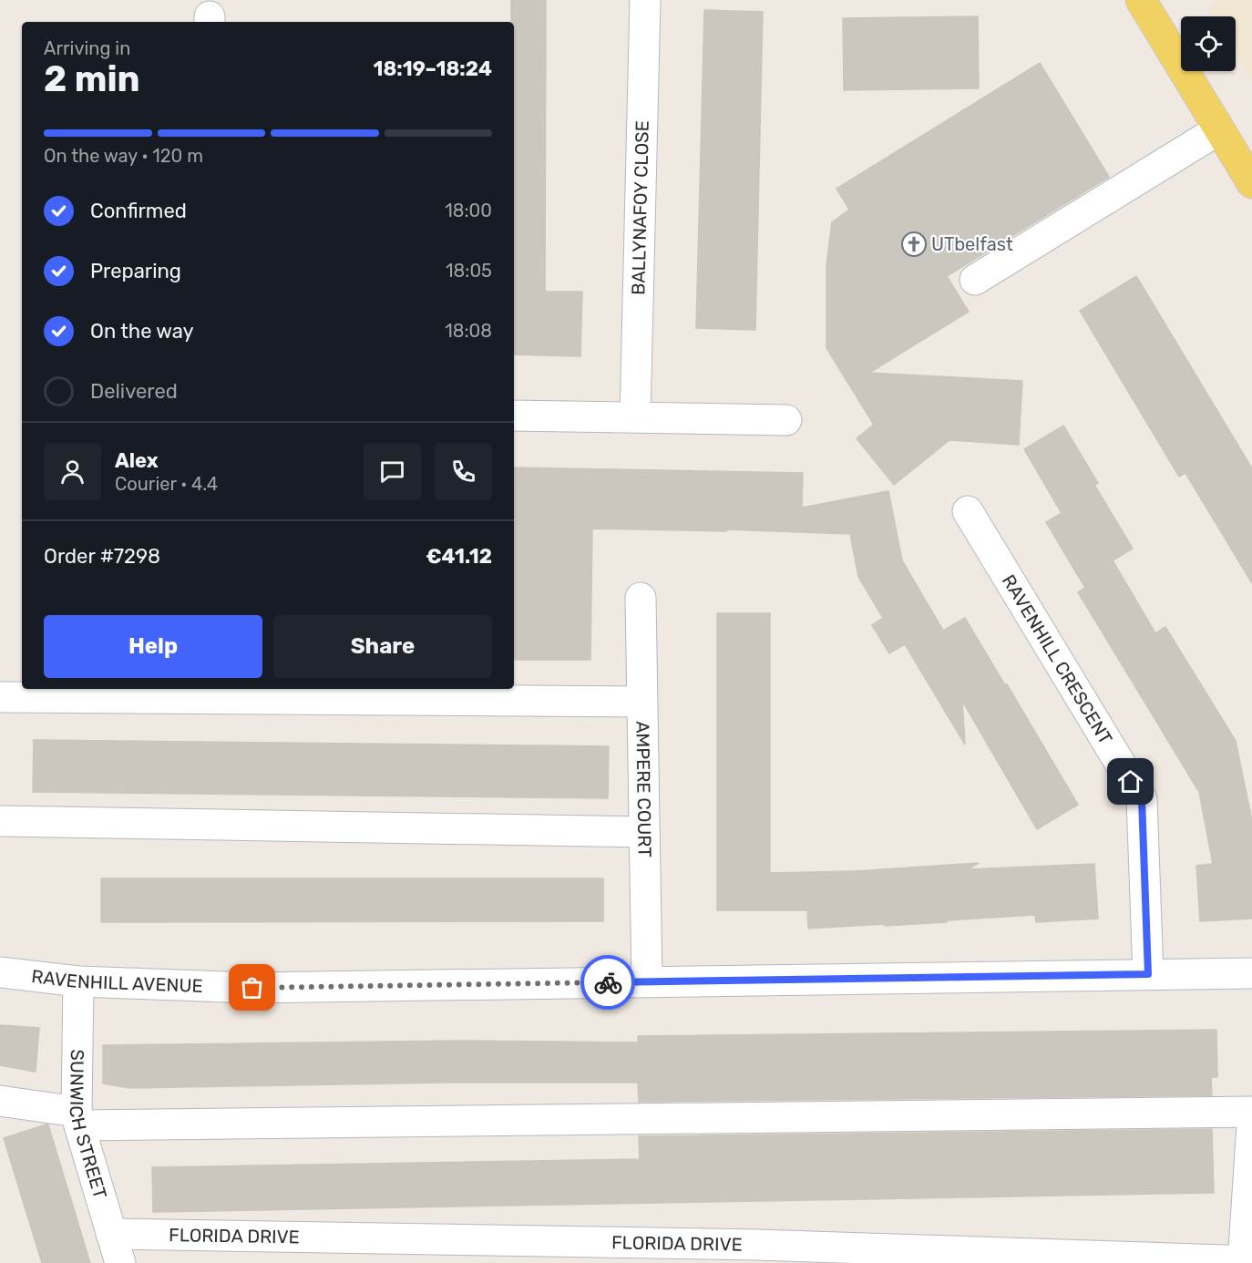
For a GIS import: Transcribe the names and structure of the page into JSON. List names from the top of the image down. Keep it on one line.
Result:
{"streets":{"street":["BALLYNAFOY CLOSE","RAVENHILL CRESCENT","AMPERE COURT","RAVENHILL AVENUE","SUNWICH STREET","FLORIDA DRIVE"]},"crossings":[["RAVENHILL CRESCENT","RAVENHILL AVENUE"],["AMPERE COURT","RAVENHILL AVENUE"],["RAVENHILL AVENUE","SUNWICH STREET"],["SUNWICH STREET","FLORIDA DRIVE"]],"places":{"church":["UTbelfast"]},"page":{"heading":["2 min","Arriving in","18:19–18:24"],"panel":["Alex","Courier · 4.4","Order #7298","€41.12"],"bar":"On the way · 120 m","list":[["Confirmed","18:00"],["Preparing","18:05"],["On the way","18:08"],"Delivered"],"buttons":["Help","Share"]}}
